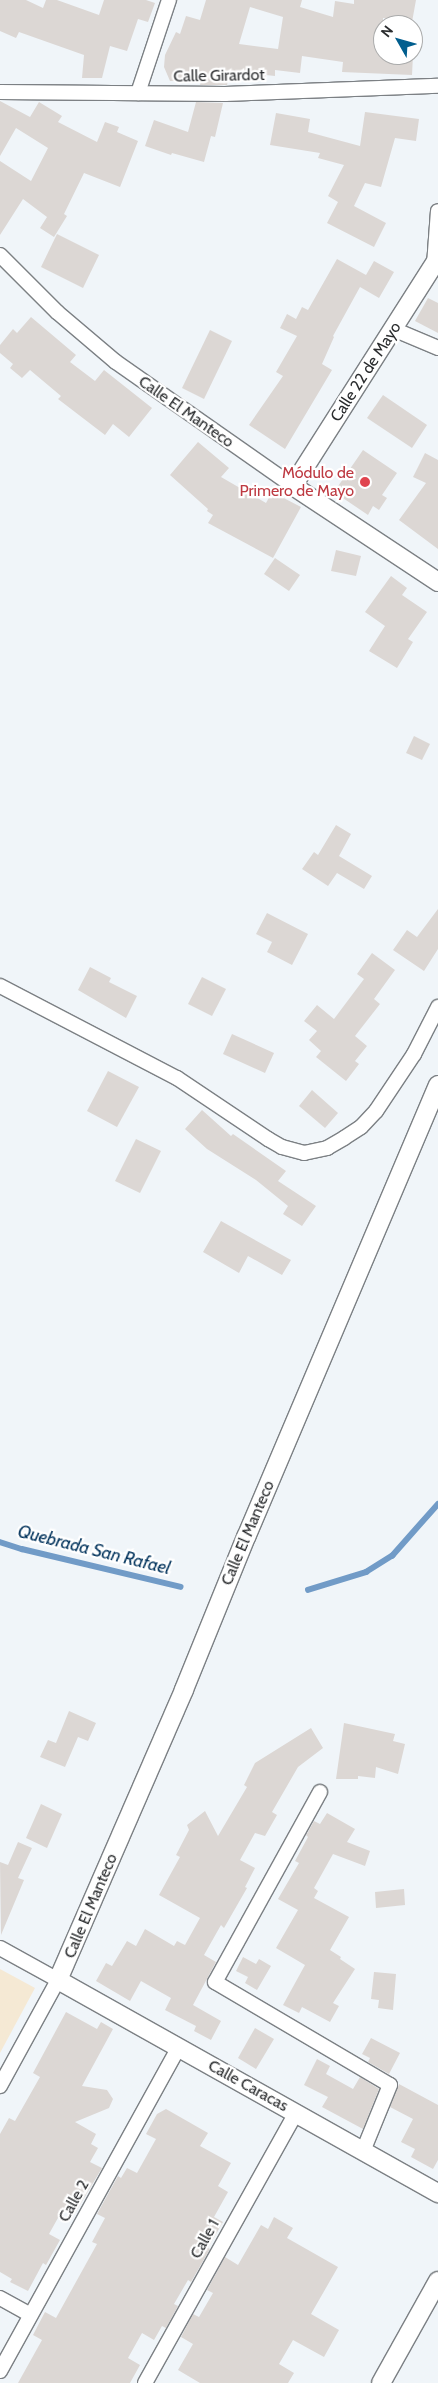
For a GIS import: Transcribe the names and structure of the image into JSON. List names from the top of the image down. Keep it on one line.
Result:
{"streets":{"street":["Calle Girardot","Calle 22 de Mayo","Calle El Manteco","Calle Caracas","Calle 2","Calle 1"]},"crossings":[["Calle 22 de Mayo","Calle El Manteco"],["Calle El Manteco","Calle Caracas"],["Calle Caracas","Calle 2"],["Calle Caracas","Calle 1"]],"water":["Quebrada San Rafael"],"places":["Módulo de Primero de Mayo"],"north":"top left"}
